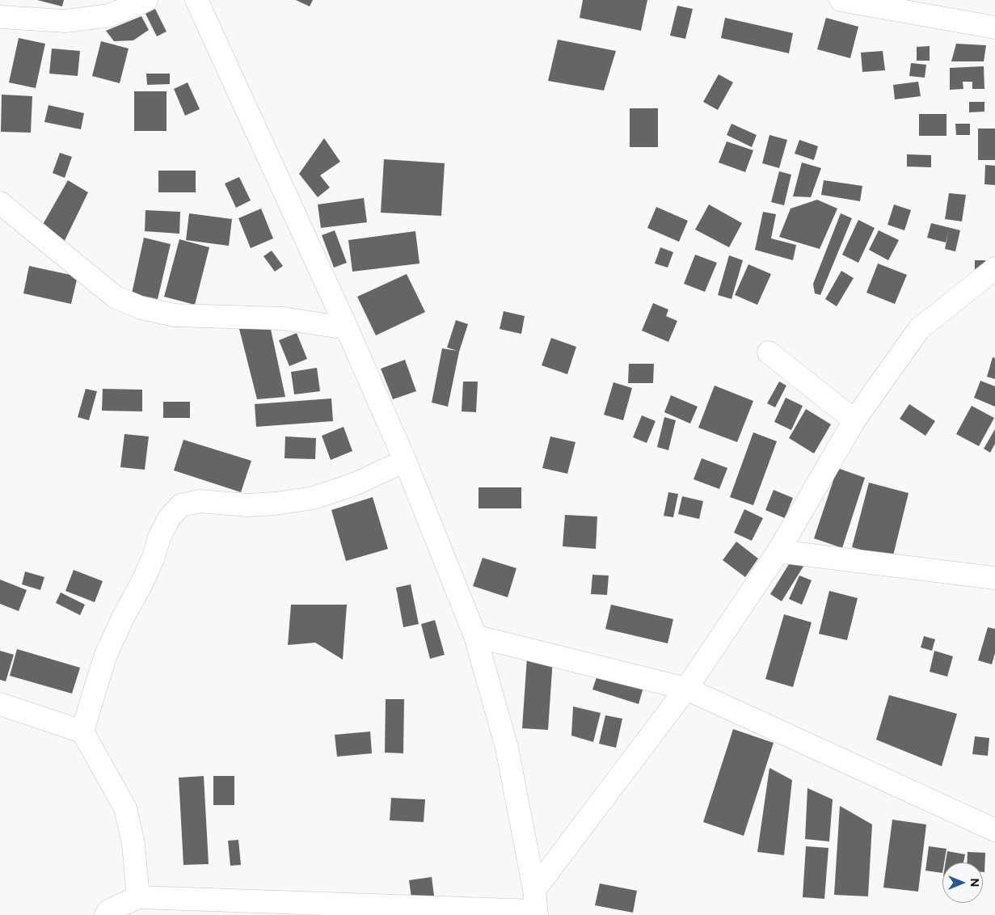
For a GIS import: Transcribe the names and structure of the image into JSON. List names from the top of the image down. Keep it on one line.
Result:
{"north":"right"}
